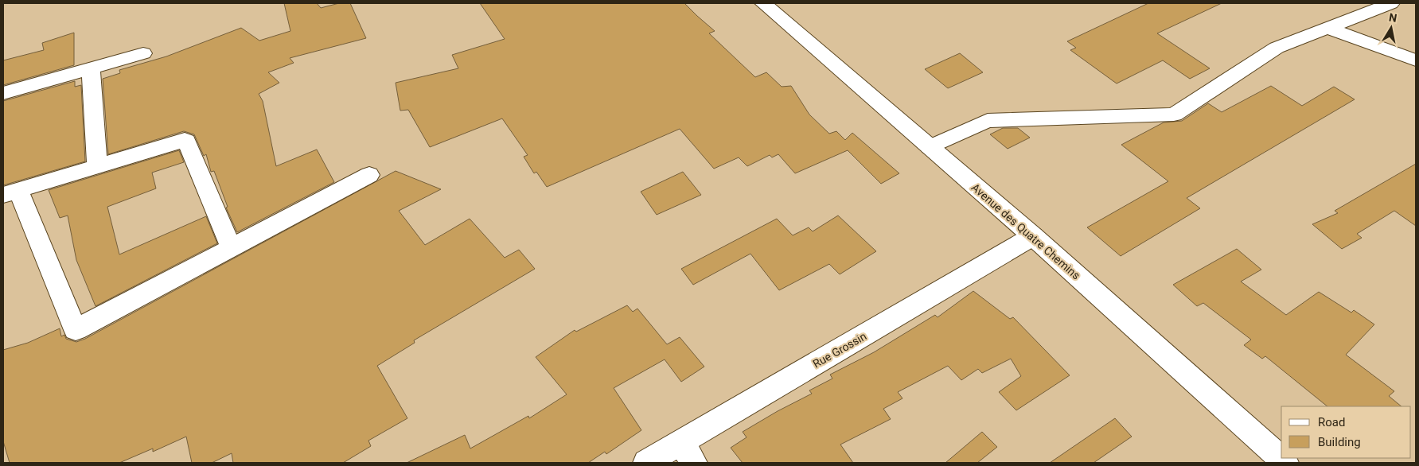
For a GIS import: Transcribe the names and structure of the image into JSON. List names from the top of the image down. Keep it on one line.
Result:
{"streets":{"street":["Avenue des Quatre Chemins","Rue Grossin"]},"crossings":[["Avenue des Quatre Chemins","Rue Grossin"]],"legend":["Road","Building"],"north":"top"}
